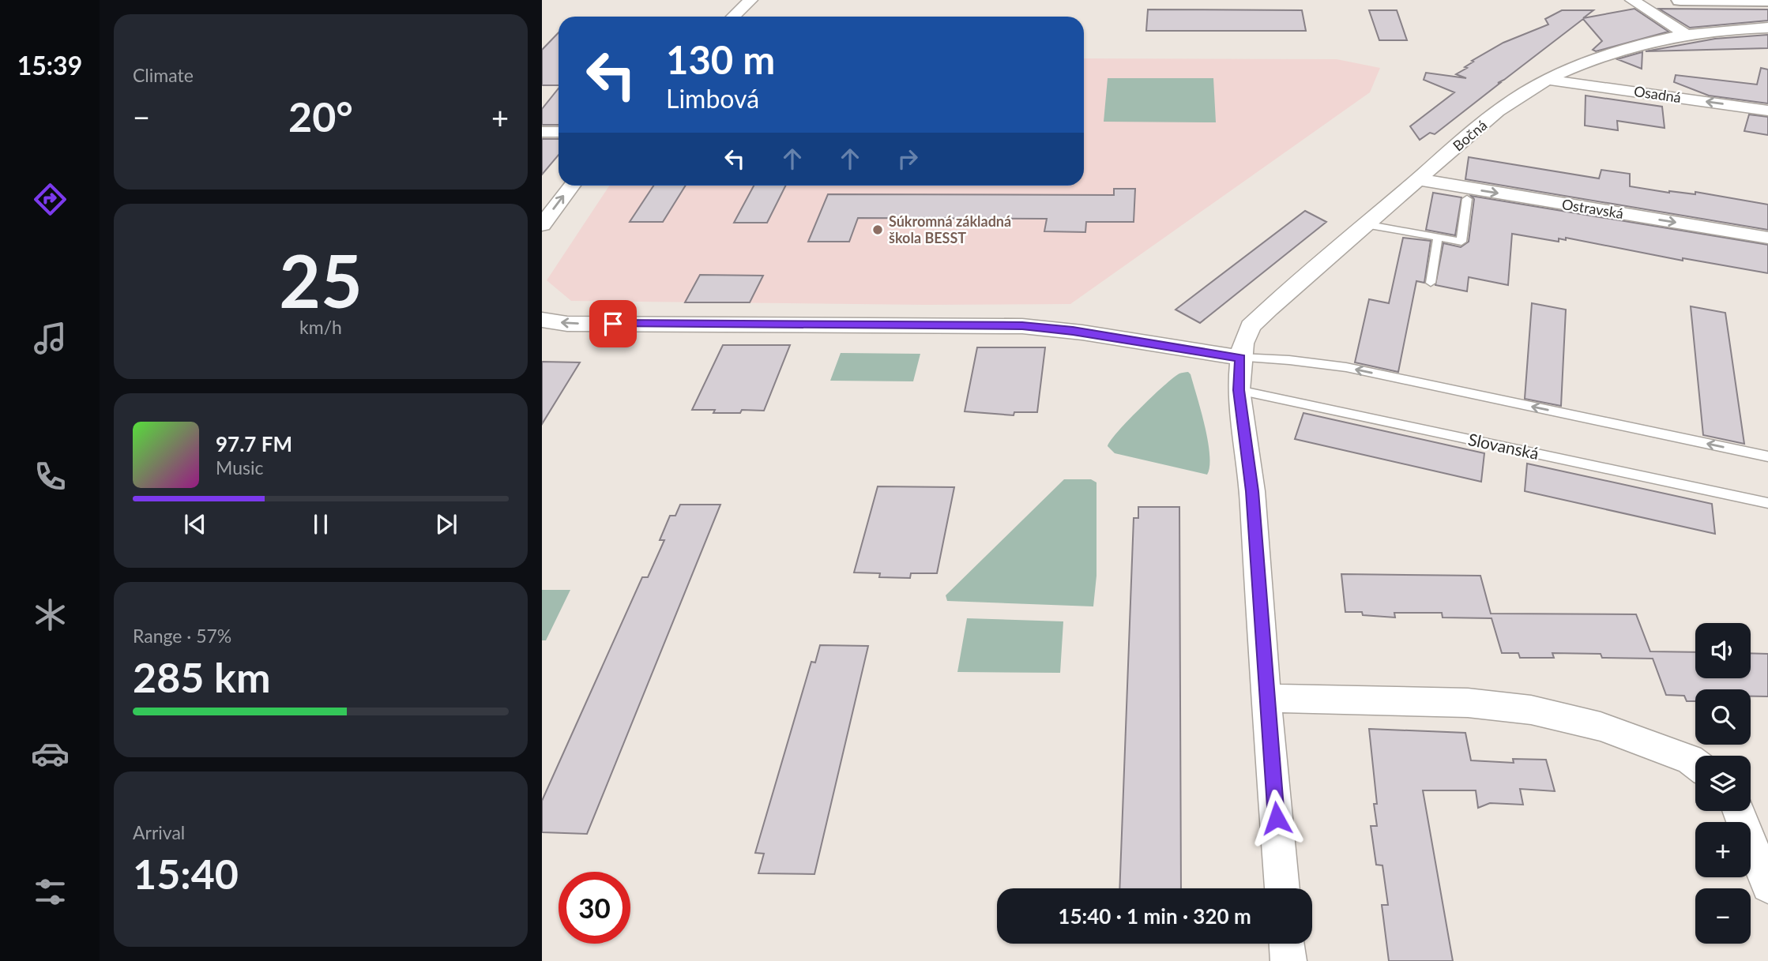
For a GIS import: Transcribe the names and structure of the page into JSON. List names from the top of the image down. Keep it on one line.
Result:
{"streets":{"street":["Osadná","Bočná","Ostravská"],"lane":["Slovanská"]},"crossings":[["Osadná","Bočná"],["Bočná","Ostravská"],["Bočná","Slovanská"]],"one_way":["Osadná","Ostravská"],"places":["Súkromná základná škola BESST"],"page":{"tabs":"15:39","tile":["Climate",["25","km/h"],["Range · 57%","285 km"],["Arrival","15:40"]],"turn":["130 m","Limbová"],"heat":["−","20°","+"],"song":["97.7 FM","Music"],"map_buttons":["+","−"],"limit":"30","trip":"15:40 · 1 min · 320 m"}}
